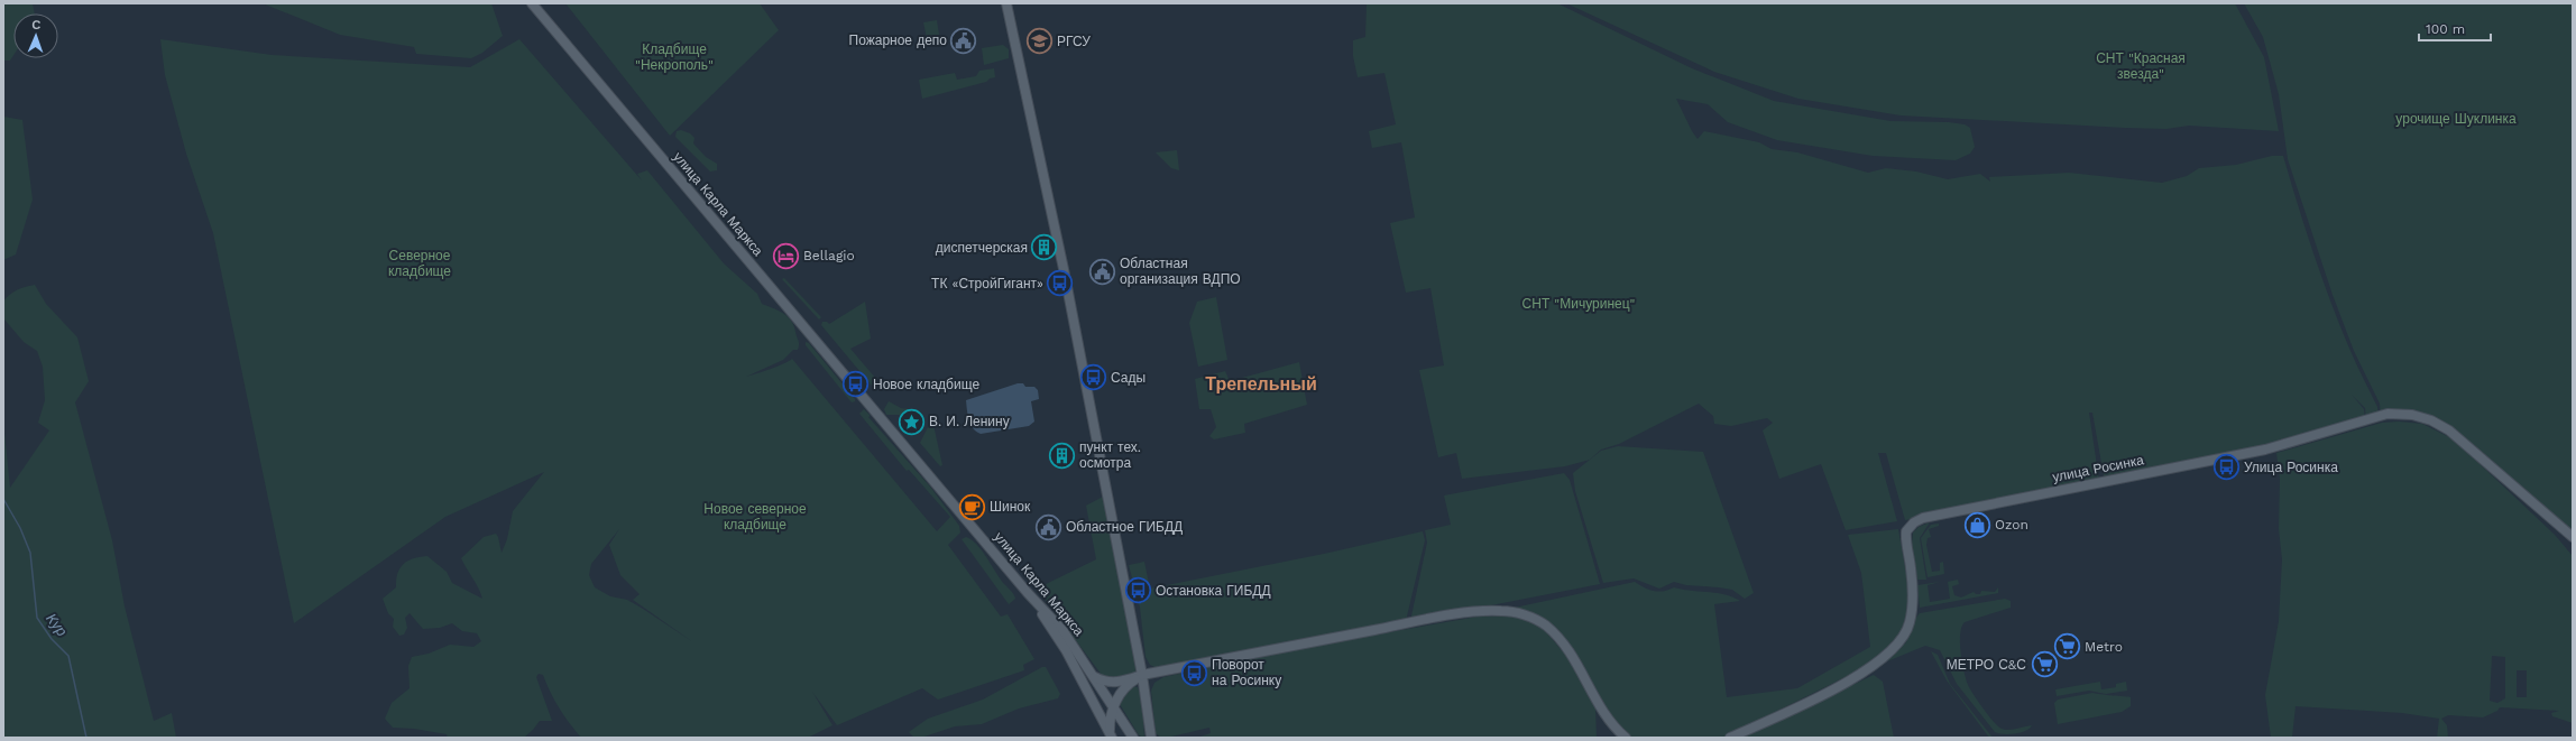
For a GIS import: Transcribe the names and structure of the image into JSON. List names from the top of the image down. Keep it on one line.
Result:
{"streets":{"main road":["улица Карла Маркса","улица Росинка"]},"districts":["Трепельный"],"water":["Кур"],"parks":["Кладбище \"Некрополь\"","СНТ \"Красная звезда\"","урочище Шуклинка","Северное кладбище","СНТ \"Мичуринец\"","Новое северное кладбище"],"places":{"public building":["Пожарное депо","Областная организация ВДПО","Областное ГИБДД"],"school or university":["РГСУ"],"building":["диспетчерская","пункт тех. осмотра"],"hotel":["Bellagio"],"bus stop":["ТК «СтройГигант»","Сады","Новое кладбище","Улица Росинка","Остановка ГИБДД","Поворот на Росинку"],"place":["В. И. Ленину"],"cafe":["Шинок"],"shop":["Ozon"],"supermarket":["Metro","МЕТРО С&С"]},"scale_bar":"100 m","north":"top"}
